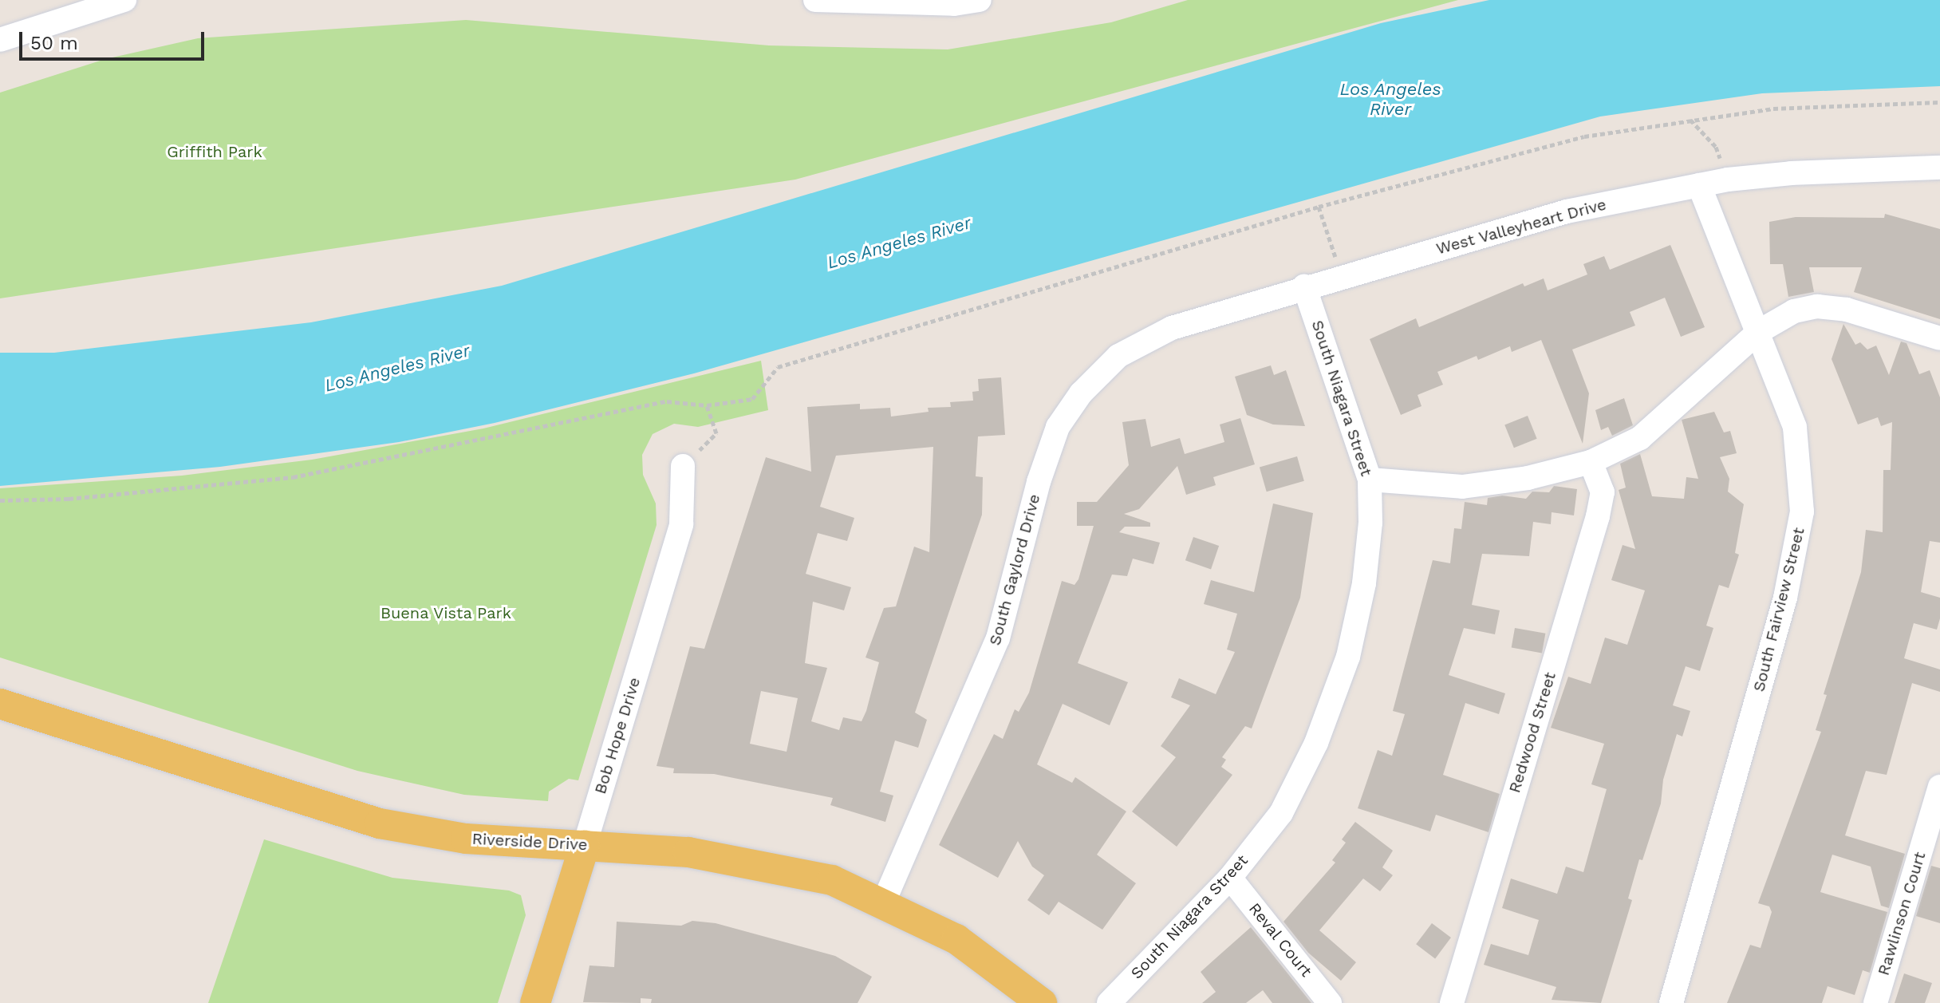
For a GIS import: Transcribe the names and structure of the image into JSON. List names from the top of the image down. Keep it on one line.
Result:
{"streets":{"main road":["Bob Hope Drive","Riverside Drive"],"street":["West Valleyheart Drive","South Niagara Street","South Gaylord Drive","South Fairview Street","Redwood Street","Rawlinson Court","Reval Court"]},"crossings":[["West Valleyheart Drive","South Niagara Street"],["West Valleyheart Drive","South Gaylord Drive"],["West Valleyheart Drive","South Fairview Street"],["South Niagara Street","Reval Court"],["South Gaylord Drive","Riverside Drive"],["Bob Hope Drive","Riverside Drive"]],"water":["Los Angeles River"],"parks":["Griffith Park","Buena Vista Park"],"scale_bar":"50 m"}
